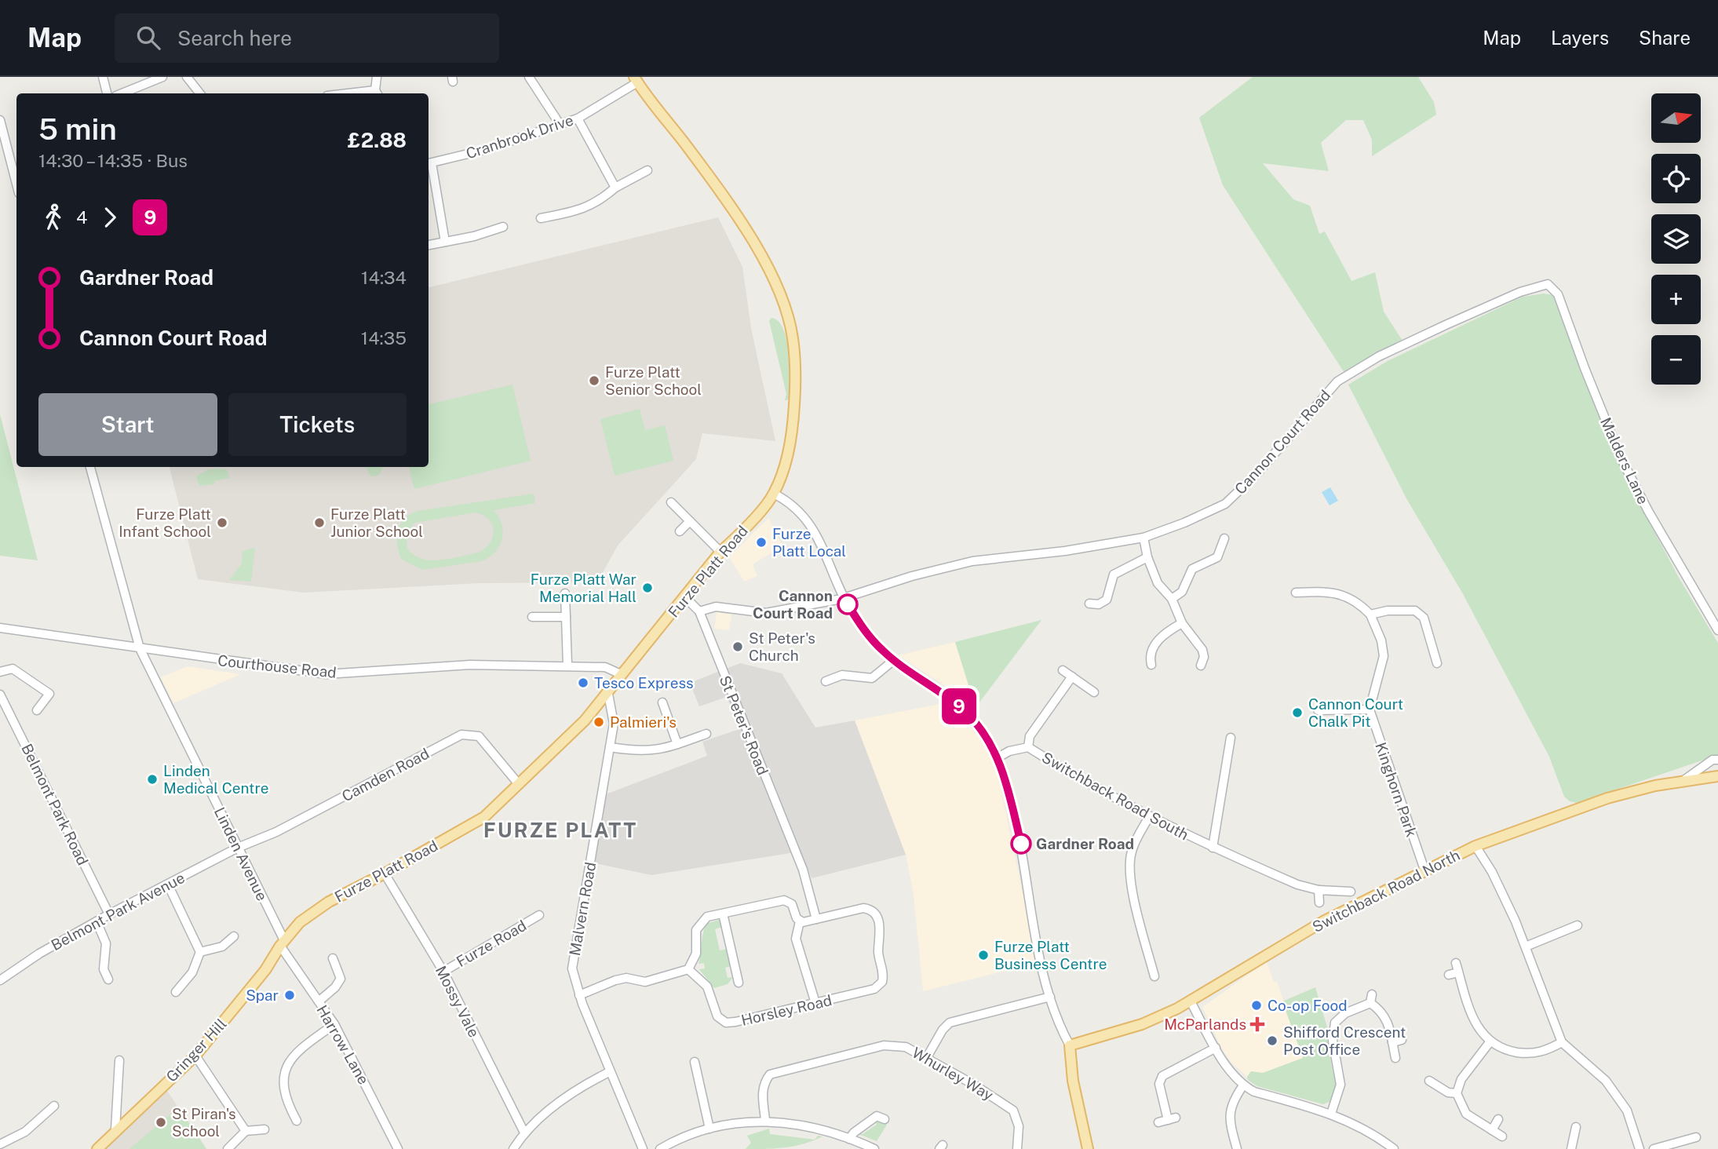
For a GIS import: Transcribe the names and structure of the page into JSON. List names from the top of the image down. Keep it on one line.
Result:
{"streets":{"main road":["Furze Platt Road","Switchback Road North","Gringer Hill"],"street":["Cranbrook Drive","Cannon Court Road","Malders Lane","Courthouse Road","St Peter's Road","Camden Road","Kinghorn Park","Switchback Road South","Belmont Park Road","Linden Avenue","Malvern Road","Belmont Park Avenue","Furze Road","Mossy Vale","Horsley Road","Harrow Lane","Whurley Way"]},"crossings":[["Cranbrook Drive","Furze Platt Road"],["Cannon Court Road","Malders Lane"],["Cannon Court Road","St Peter's Road"],["Furze Platt Road","Courthouse Road"],["Furze Platt Road","St Peter's Road"],["Furze Platt Road","Camden Road"],["Furze Platt Road","Linden Avenue"],["Furze Platt Road","Malvern Road"],["Furze Platt Road","Mossy Vale"],["Furze Platt Road","Harrow Lane"],["Furze Platt Road","Gringer Hill"],["Courthouse Road","Linden Avenue"],["St Peter's Road","Horsley Road"],["Camden Road","Linden Avenue"],["Camden Road","Belmont Park Avenue"],["Kinghorn Park","Switchback Road North"],["Belmont Park Road","Belmont Park Avenue"],["Linden Avenue","Belmont Park Avenue"],["Linden Avenue","Harrow Lane"],["Linden Avenue","Gringer Hill"],["Furze Road","Mossy Vale"],["Harrow Lane","Gringer Hill"]],"districts":["FURZE PLATT"],"places":{"other":["Furze Platt Senior School","Furze Platt Infant School","Furze Platt Junior School","Furze Platt Local","Furze Platt War Memorial Hall","Cannon Court Road","St Peter's Church","Tesco Express","Cannon Court Chalk Pit","Palmieri's","Linden Medical Centre","Gardner Road","Furze Platt Business Centre","Spar","Co-op Food","Shifford Crescent Post Office","St Piran's School"],"health":["McParlands"]},"lines":["bus line 9"],"north":"right","page":{"header":"Map","search":"Search here","nav":["Map","Layers","Share"],"on_map":"9","map_buttons":["+","−"],"heading":["5 min","14:30 – 14:35 · Bus","£2.88"],"legs":["4","9"],"list":[{"name":"Gardner Road","value":"14:34"},{"name":"Cannon Court Road","value":"14:35"}],"buttons":["Start","Tickets"]}}
